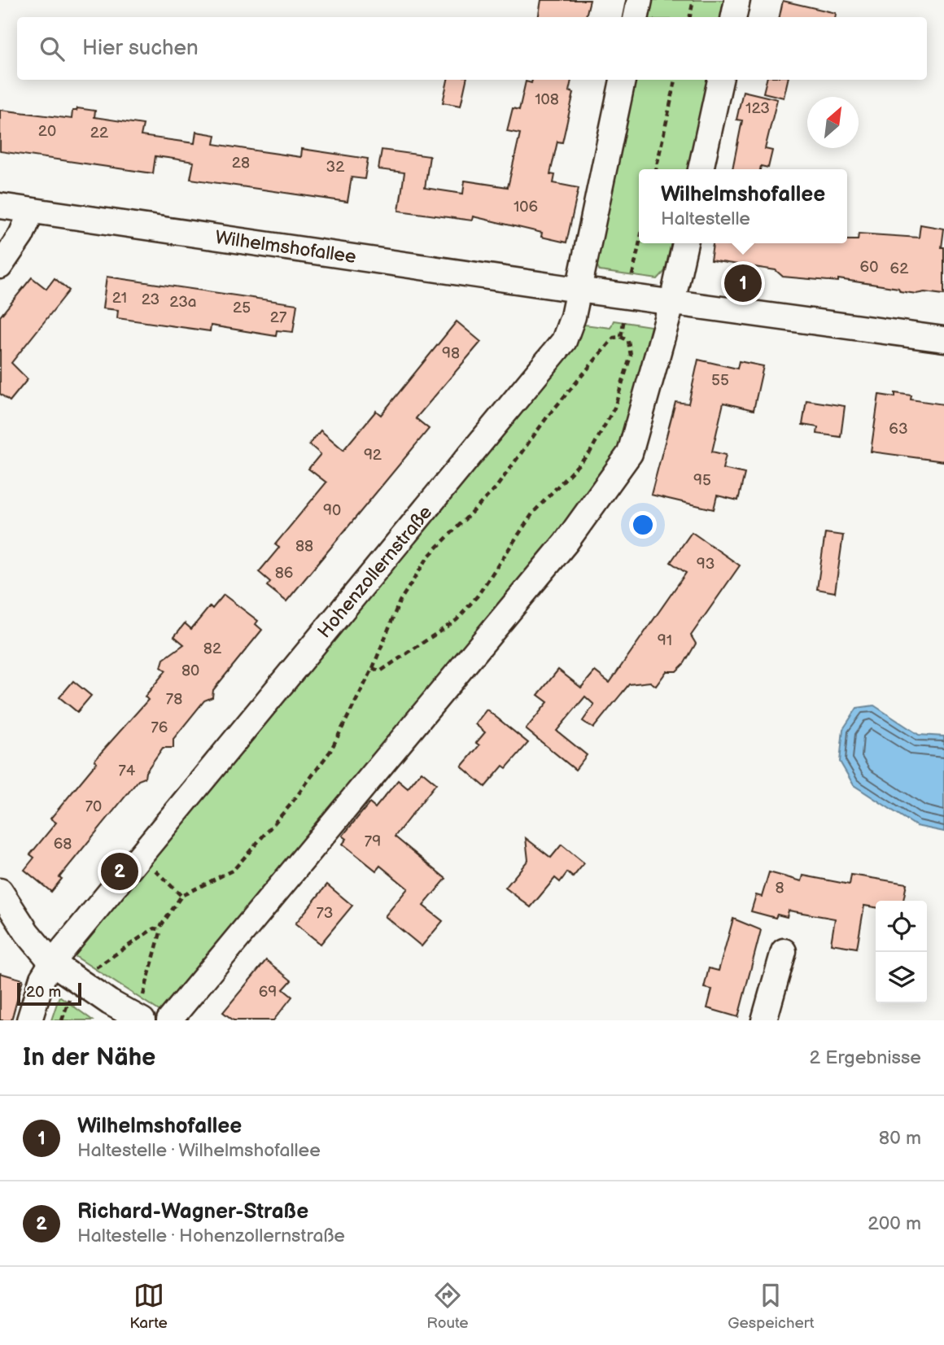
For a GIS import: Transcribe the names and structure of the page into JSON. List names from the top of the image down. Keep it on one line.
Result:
{"streets":{"street":["Wilhelmshofallee","Hohenzollernstraße"]},"crossings":[["Wilhelmshofallee","Hohenzollernstraße"]],"house_numbers":["108","123","20","22","28","32","106","60","62","21","23","23a","25","27","98","55","63","92","95","90","88","93","86","91","82","80","78","76","74","70","79","68","8","73","69"],"scale_bar":"20 m","north":"top right","page":{"search":"Hier suchen","popup":["Wilhelmshofallee","Haltestelle"],"pins":["1","2"],"scale":"20 m","heading":["In der Nähe","2 Ergebnisse"],"list":[{"mark":"1","name":"Wilhelmshofallee","note":"Haltestelle · Wilhelmshofallee","value":"80 m"},{"mark":"2","name":"Richard-Wagner-Straße","note":"Haltestelle · Hohenzollernstraße","value":"200 m"}],"nav":["Karte","Route","Gespeichert"]}}
